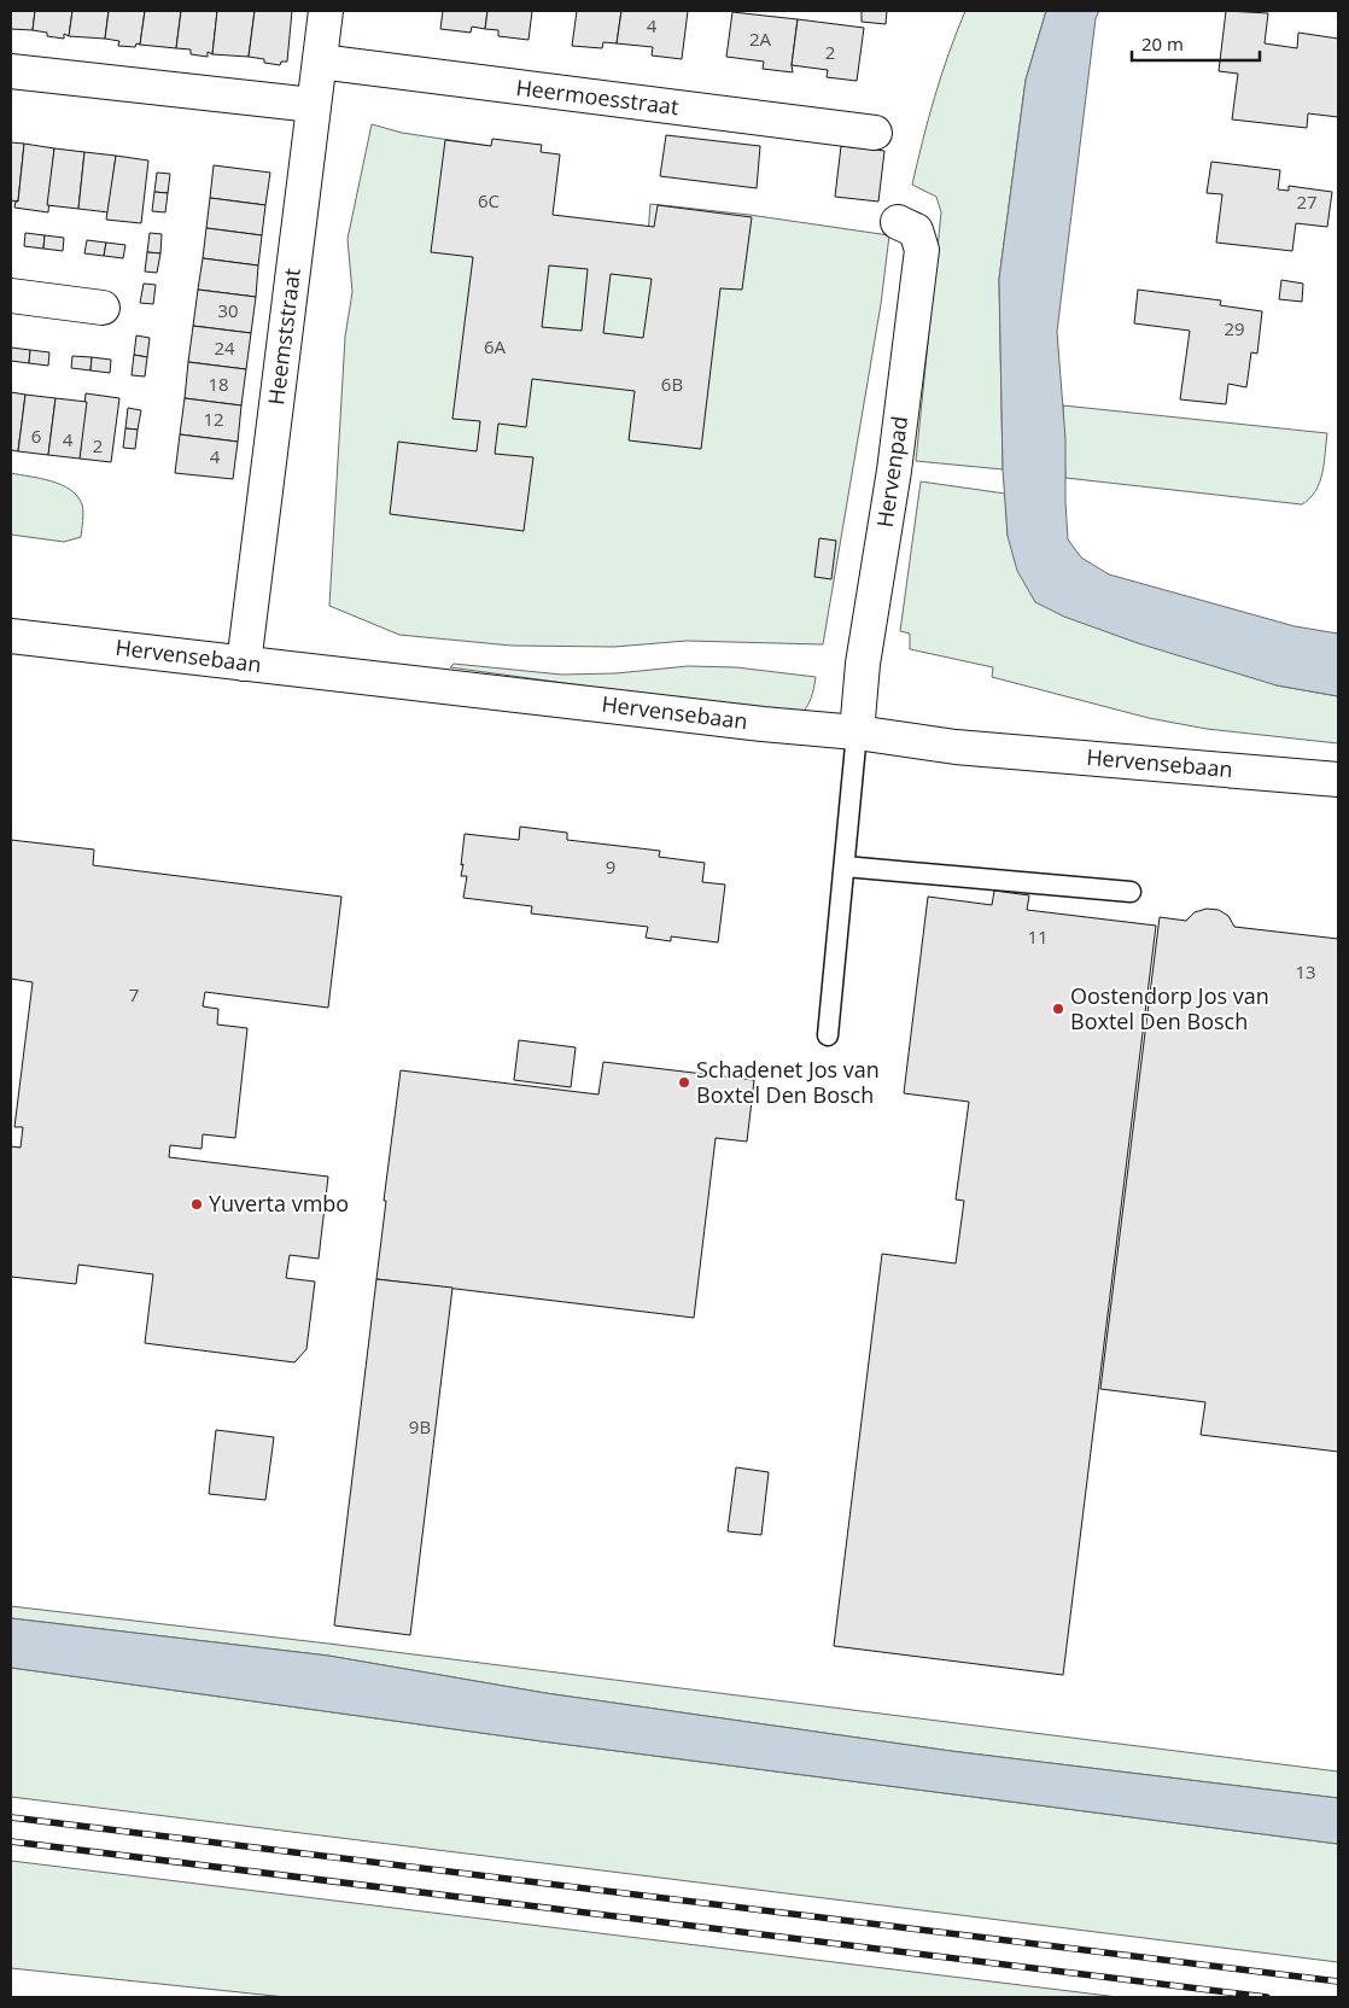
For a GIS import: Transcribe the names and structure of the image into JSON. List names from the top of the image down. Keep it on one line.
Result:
{"streets":{"street":["Heermoesstraat","Heemststraat","Hervenpad","Hervensebaan"]},"crossings":[["Heermoesstraat","Heemststraat"],["Heemststraat","Hervensebaan"],["Hervenpad","Hervensebaan"]],"places":["Oostendorp Jos van Boxtel Den Bosch","Schadenet Jos van Boxtel Den Bosch","Yuverta vmbo"],"house_numbers":["4","2A","2","6C","27","30","29","6A","24","18","6B","12","6","4","2","4","9","11","13","7","9B"],"scale_bar":"20 m"}
